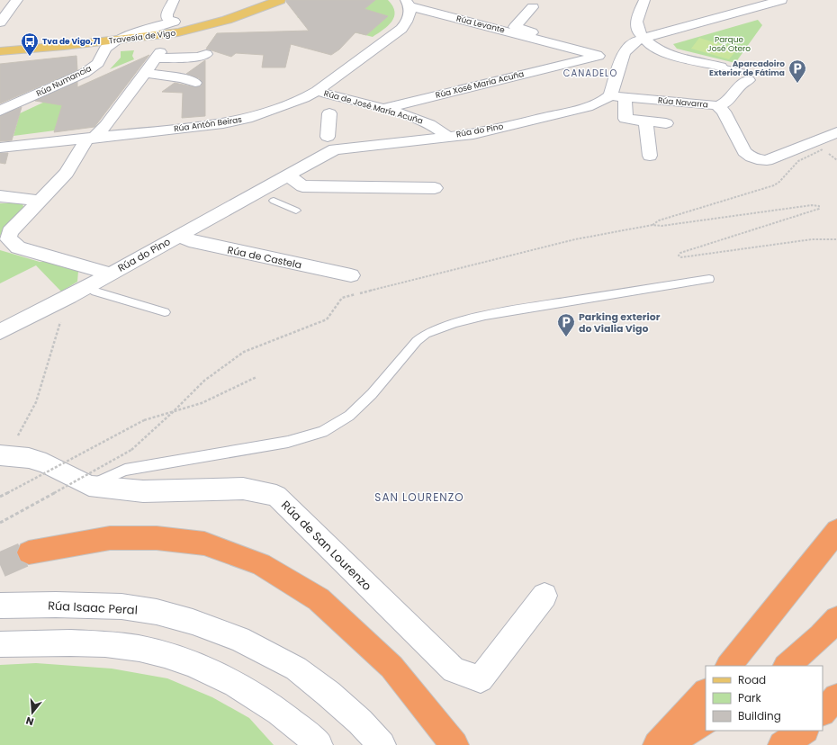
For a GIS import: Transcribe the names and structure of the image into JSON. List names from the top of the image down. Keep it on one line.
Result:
{"streets":{"main road":["Travesía de Vigo"],"street":["Rúa Levante","Rúa Numancia","Rúa Xosé María Acuña","Rúa Navarra","Rúa de José María Acuña","Rúa Antón Beiras","Rúa do Pino","Rúa de Castela","Rúa de San Lourenzo","Rúa Isaac Peral"]},"crossings":[["Rúa Levante","Rúa Xosé María Acuña"],["Rúa Levante","Rúa Antón Beiras"],["Travesía de Vigo","Rúa Numancia"],["Rúa Xosé María Acuña","Rúa de José María Acuña"],["Rúa Navarra","Rúa do Pino"],["Rúa de José María Acuña","Rúa Antón Beiras"],["Rúa de José María Acuña","Rúa do Pino"],["Rúa do Pino","Rúa de Castela"]],"districts":["CANADELO","SAN LOURENZO"],"parks":["Parque José Otero"],"places":{"bus stop":["Tva de Vigo,71"],"parking":["Aparcadoiro Exterior de Fátima","Parking exterior do Vialia Vigo"]},"legend":["Road","Park","Building"],"north":"bottom"}
